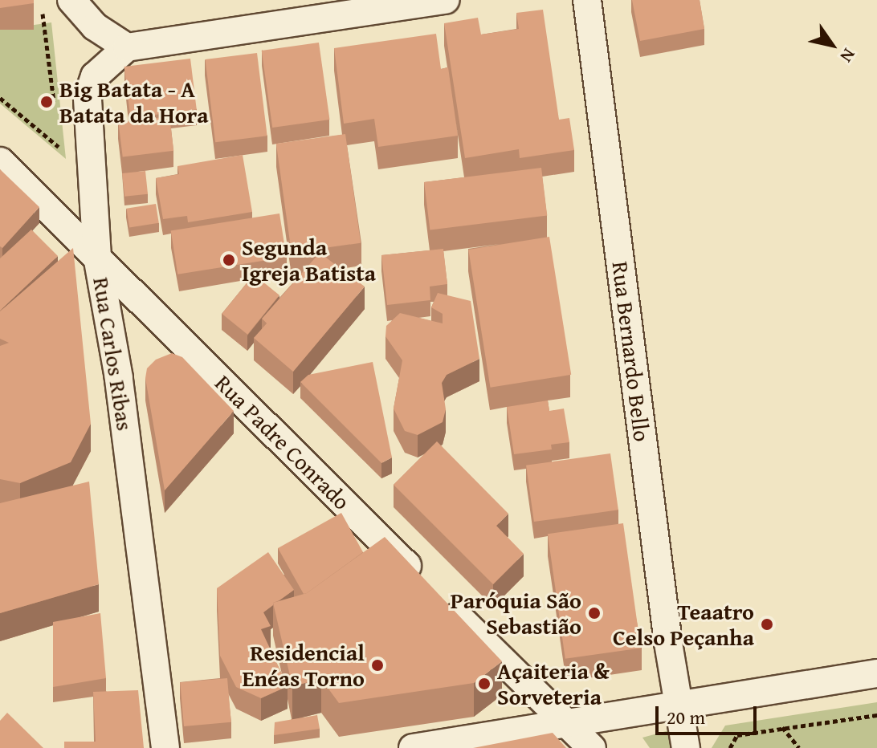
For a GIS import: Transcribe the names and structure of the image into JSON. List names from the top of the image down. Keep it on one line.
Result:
{"streets":{"street":["Rua Bernardo Bello","Rua Carlos Ribas","Rua Padre Conrado"]},"crossings":[["Rua Carlos Ribas","Rua Padre Conrado"]],"places":["Big Batata - A Batata da Hora","Segunda Igreja Batista","Paróquia São Sebastião","Teaatro Celso Peçanha","Residencial Enéas Torno","Açaiteria & Sorveteria"],"scale_bar":"20 m","north":"bottom right"}
